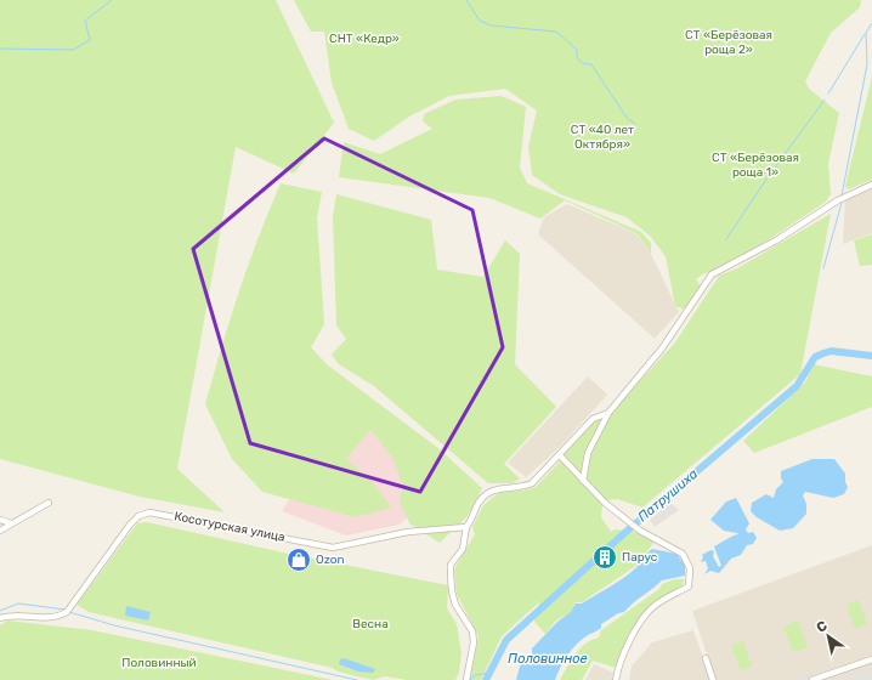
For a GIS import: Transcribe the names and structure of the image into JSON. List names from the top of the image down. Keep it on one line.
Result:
{"streets":{"street":["Косотурская улица"]},"water":["Патрушиха","Половинное"],"parks":["СТ «Берёзовая роща 2»","СНТ «Кедр»","СТ «40 лет Октября»","СТ «Берёзовая роща 1»","Весна","Половинный"],"places":{"building":["Парус"],"shop":["Ozon"]},"north":"top left"}
